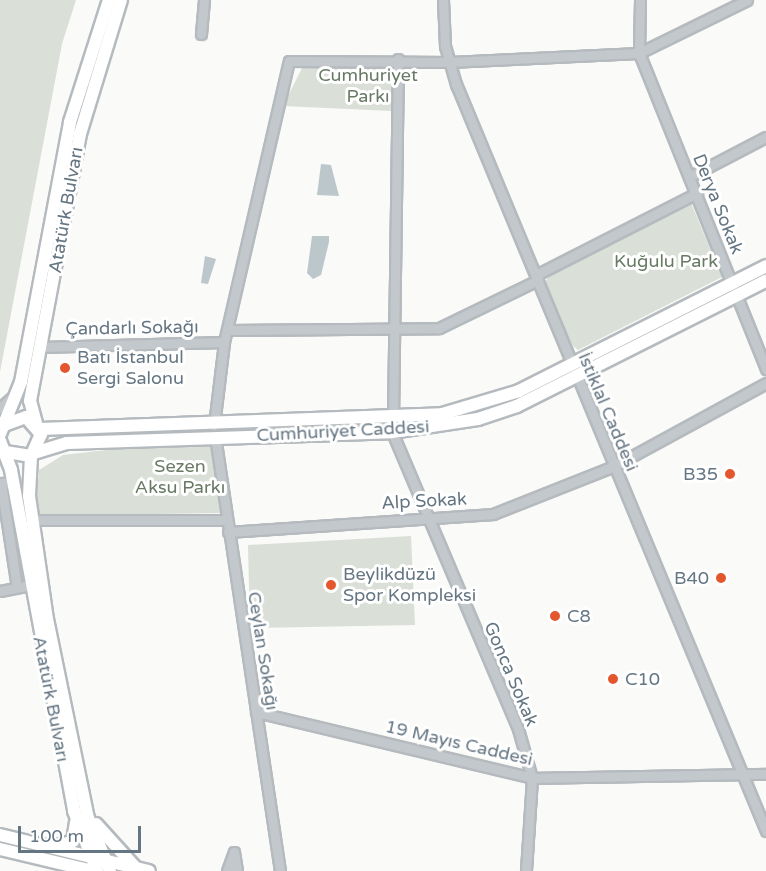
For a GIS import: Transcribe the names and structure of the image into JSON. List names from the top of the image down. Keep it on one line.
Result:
{"streets":{"main road":["Atatürk Bulvarı","Cumhuriyet Caddesi"],"street":["Derya Sokak","Çandarlı Sokağı","İstiklal Caddesi","Alp Sokak","Ceylan Sokağı","Gonca Sokak","19 Mayıs Caddesi"]},"crossings":[["Derya Sokak","Cumhuriyet Caddesi"],["Derya Sokak","Ceylan Sokağı"],["Atatürk Bulvarı","Çandarlı Sokağı"],["Atatürk Bulvarı","Cumhuriyet Caddesi"],["Çandarlı Sokağı","Ceylan Sokağı"],["İstiklal Caddesi","Cumhuriyet Caddesi"],["İstiklal Caddesi","Alp Sokak"],["İstiklal Caddesi","Ceylan Sokağı"],["İstiklal Caddesi","19 Mayıs Caddesi"],["Cumhuriyet Caddesi","Ceylan Sokağı"],["Cumhuriyet Caddesi","Gonca Sokak"],["Alp Sokak","Ceylan Sokağı"],["Alp Sokak","Gonca Sokak"],["Ceylan Sokağı","19 Mayıs Caddesi"],["Gonca Sokak","19 Mayıs Caddesi"]],"parks":["Cumhuriyet Parkı","Kuğulu Park","Sezen Aksu Parkı"],"places":["Batı İstanbul Sergi Salonu","B35","B40","Beylikdüzü Spor Kompleksi","C8","C10"],"scale_bar":"100 m"}
